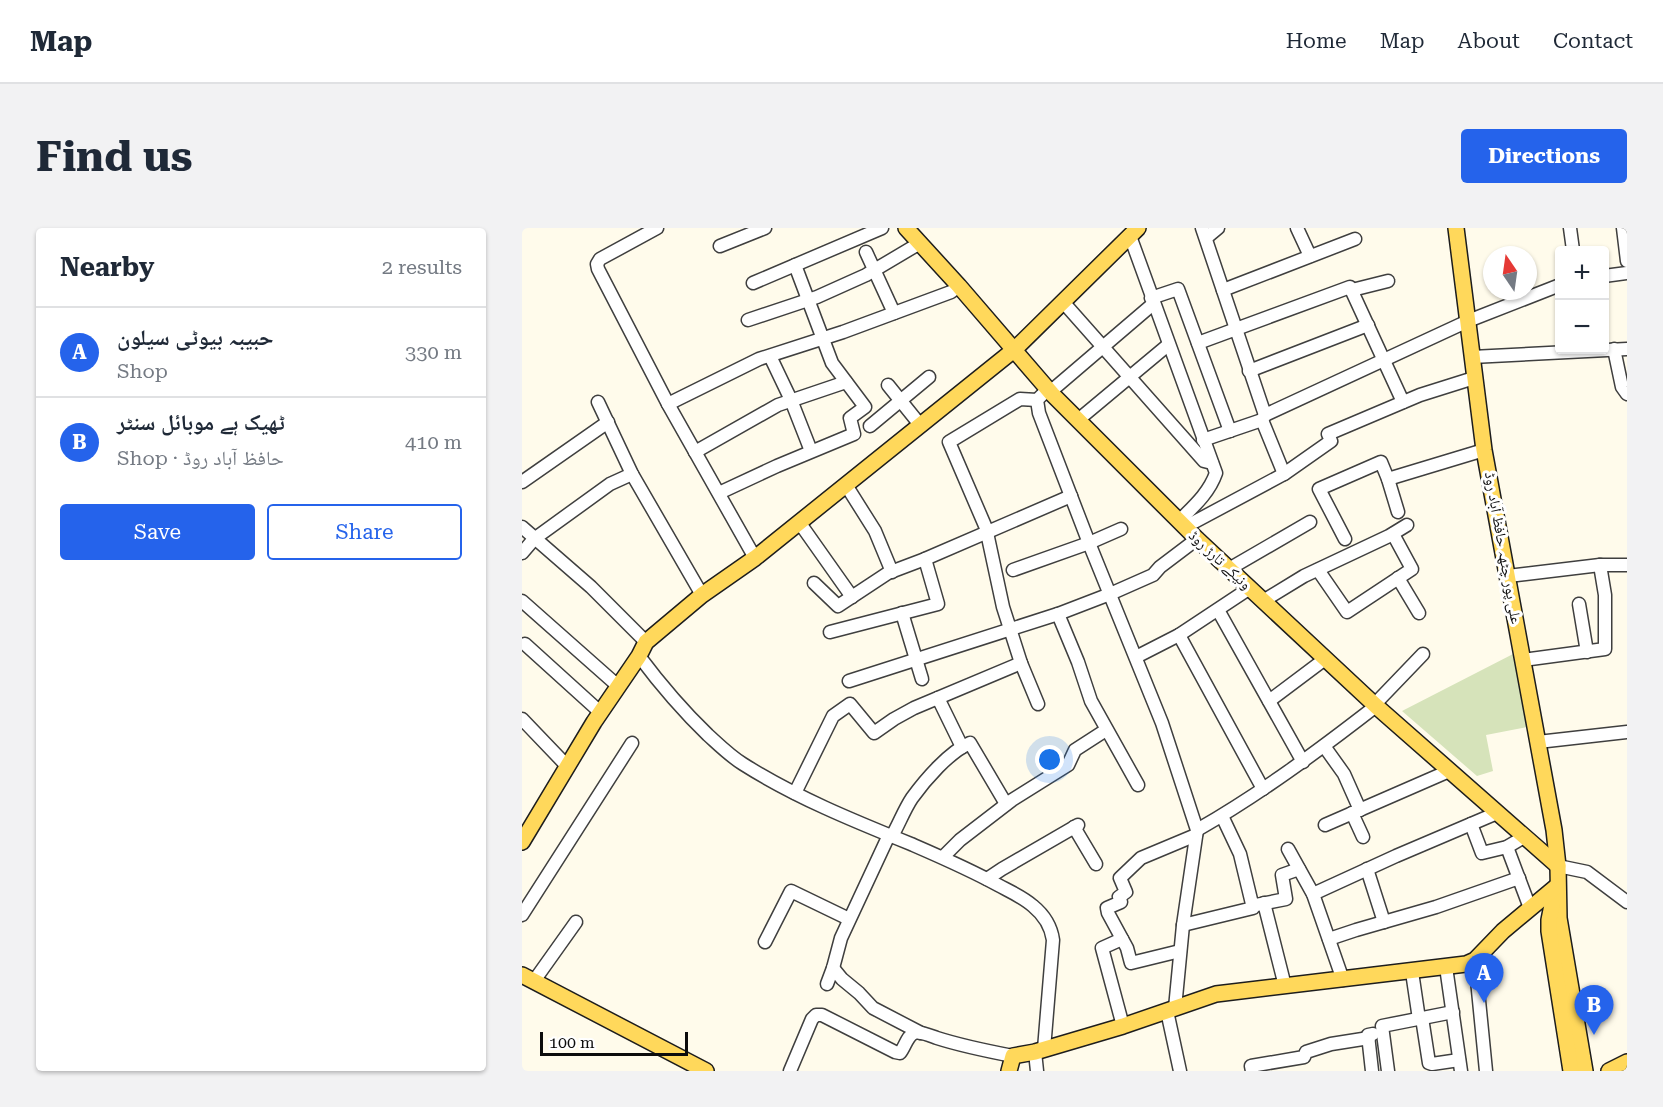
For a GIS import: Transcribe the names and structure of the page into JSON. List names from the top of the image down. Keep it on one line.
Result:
{"streets":{"main road":["علی پور چٹھہ حافظ آباد روڈ","ونیکے تارڑ روڈ"]},"crossings":[["علی پور چٹھہ حافظ آباد روڈ","ونیکے تارڑ روڈ"]],"scale_bar":"100 m","north":"top","page":{"header":"Map","nav":["Home","Map","About","Contact"],"buttons":["Directions",["Save","Share"]],"title":"Find us","heading":["Nearby","2 results"],"map_buttons":["+","−"],"list":[{"mark":"A","name":"حبیبہ بیوٹی سیلون","note":"Shop","value":"330 m"},{"mark":"B","name":"ٹھیک ہے موبائل سنٹر","note":"Shop · حافظ آباد روڈ","value":"410 m"}],"pins":["A","B"],"scale":"100 m"}}
